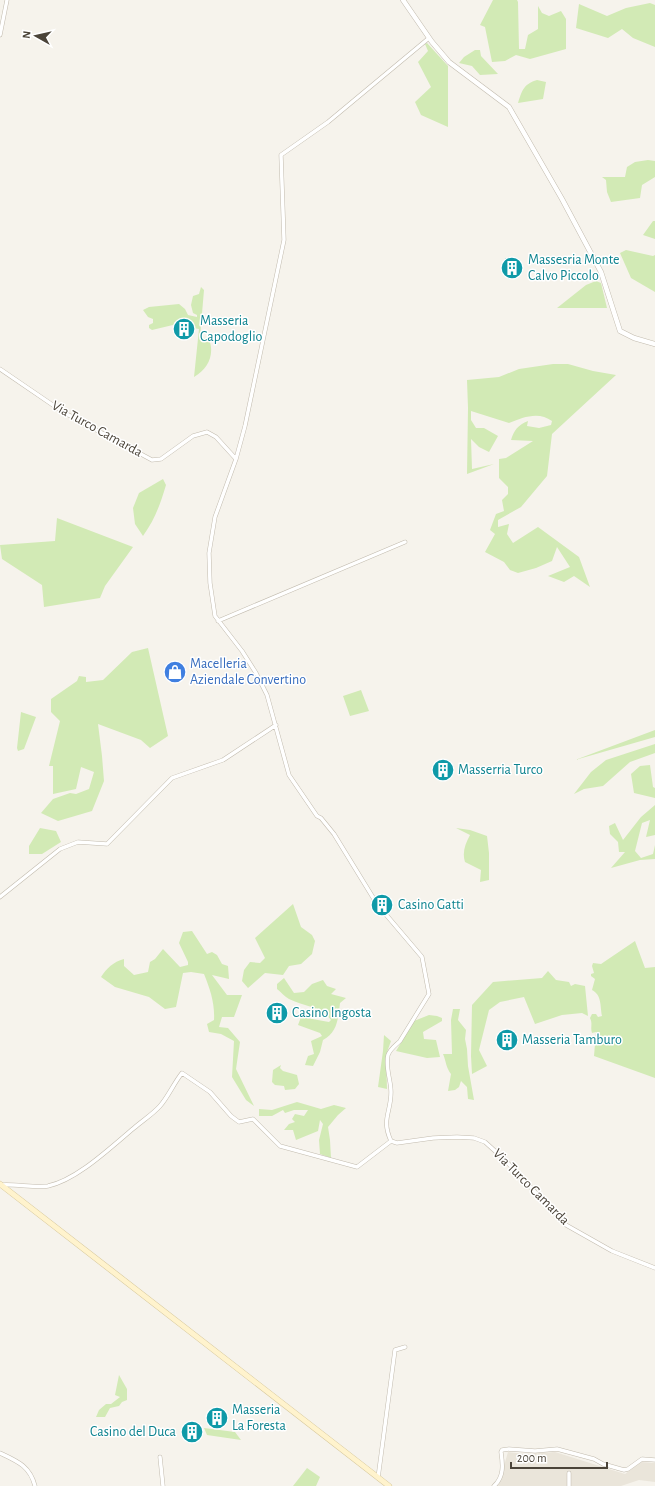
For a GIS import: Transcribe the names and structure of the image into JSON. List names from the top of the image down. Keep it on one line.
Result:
{"streets":{"street":["Via Turco Camarda"]},"places":{"building":["Massesria Monte Calvo Piccolo","Masseria Capodoglio","Masserria Turco","Casino Gatti","Casino Ingosta","Masseria Tamburo","Masseria La Foresta","Casino del Duca"],"shop":["Macelleria Aziendale Convertino"]},"scale_bar":"200 m","north":"left"}
